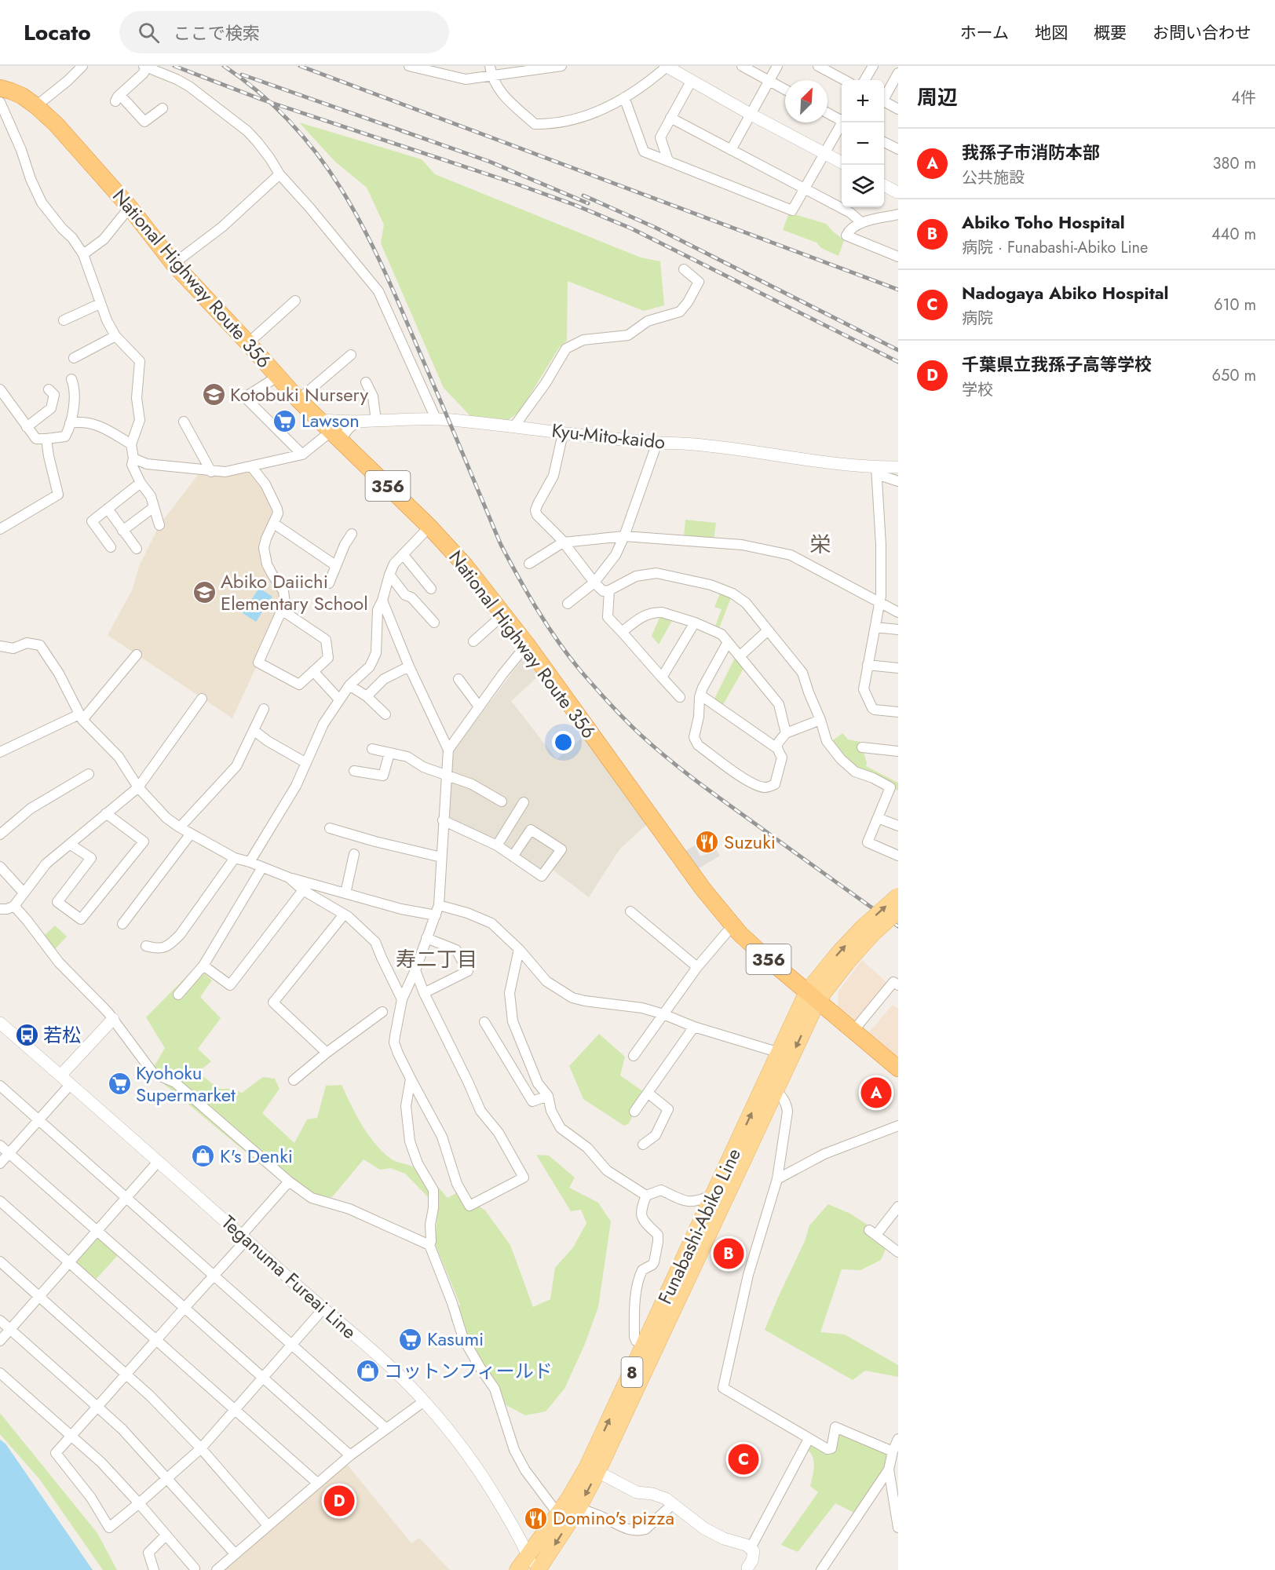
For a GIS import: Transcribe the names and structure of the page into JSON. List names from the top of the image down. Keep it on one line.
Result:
{"streets":{"highway":["National Highway Route 356","356"],"main road":["Funabashi-Abiko Line","8"],"street":["Kyu-Mito-kaido","Teganuma Fureai Line"]},"crossings":[["National Highway Route 356","Kyu-Mito-kaido"],["National Highway Route 356","Funabashi-Abiko Line"],["Funabashi-Abiko Line","Teganuma Fureai Line"]],"districts":["栄","寿二丁目"],"places":{"school or university":["Kotobuki Nursery","Abiko Daiichi Elementary School"],"supermarket":["Lawson","Kyohoku Supermarket","Kasumi"],"restaurant":["Suzuki","Domino's pizza"],"bus stop":["若松"],"shop":["K's Denki","コットンフィールド"]},"north":"top right","page":{"header":"Locato","search":"ここで検索","nav":["ホーム","地図","概要","お問い合わせ"],"heading":["周辺","4件"],"map_buttons":["+","−"],"list":[{"mark":"A","name":"我孫子市消防本部","note":"公共施設","value":"380 m"},{"mark":"B","name":"Abiko Toho Hospital","note":"病院 · Funabashi-Abiko Line","value":"440 m"},{"mark":"C","name":"Nadogaya Abiko Hospital","note":"病院","value":"610 m"},{"mark":"D","name":"千葉県立我孫子高等学校","note":"学校","value":"650 m"}],"pins":["A","B","C","D"]}}
